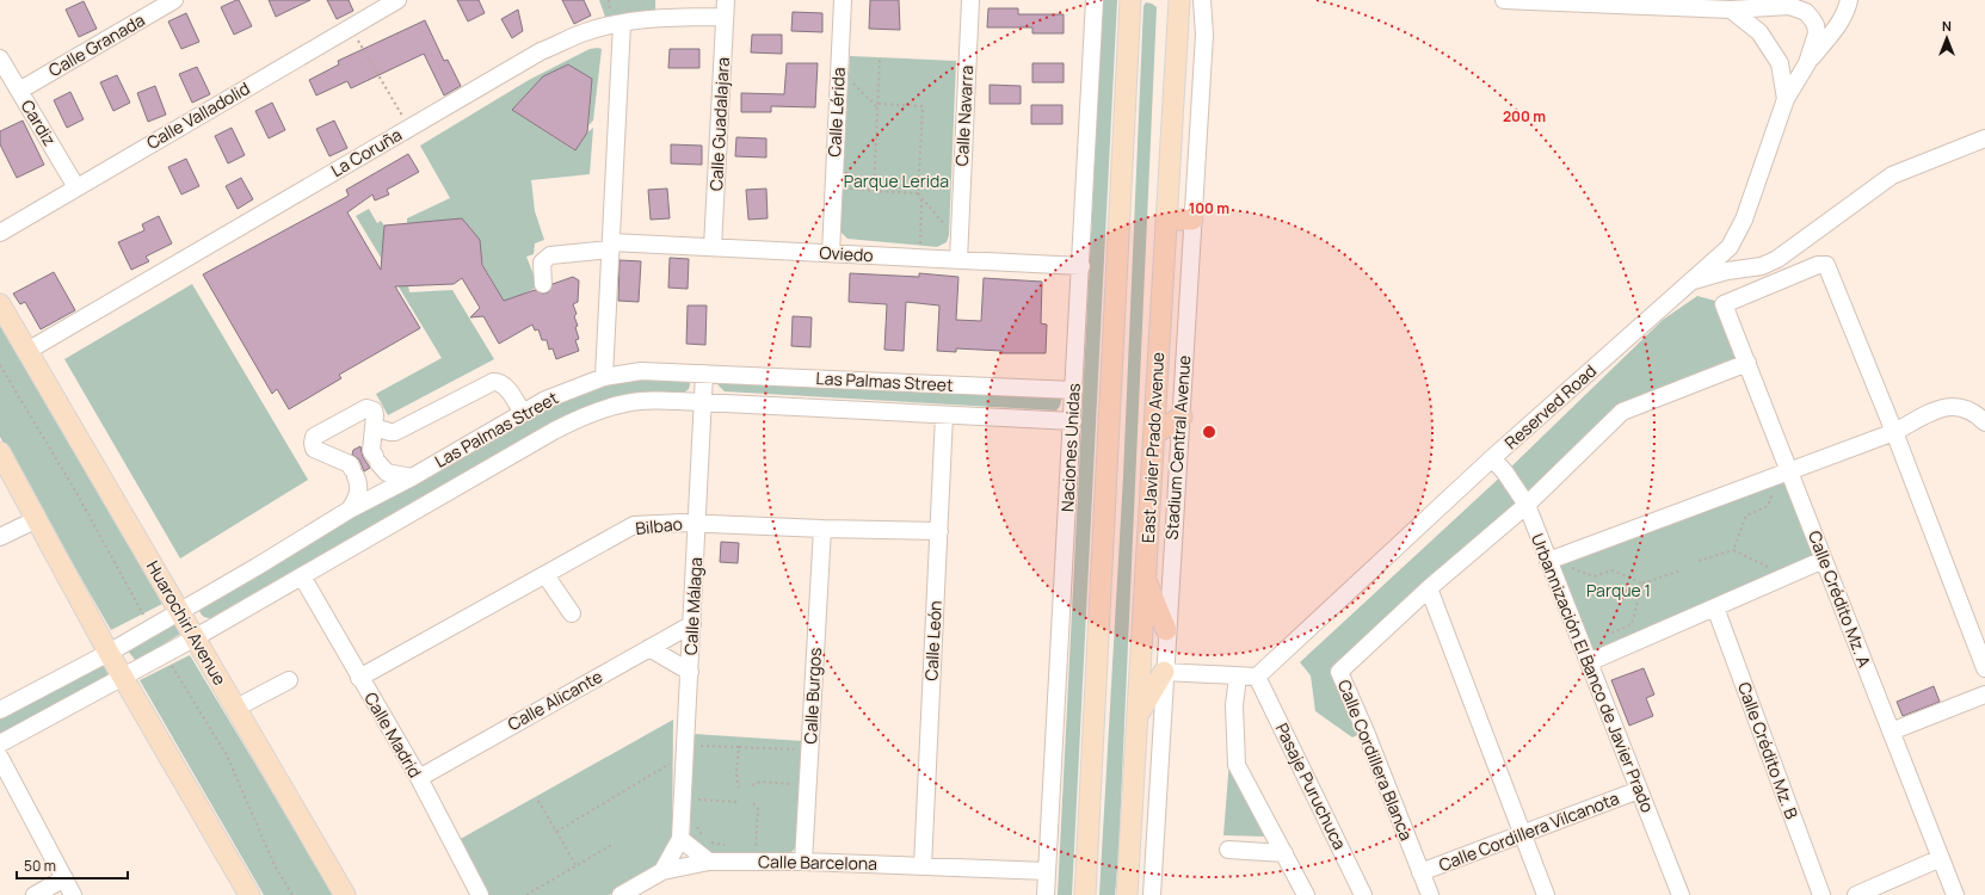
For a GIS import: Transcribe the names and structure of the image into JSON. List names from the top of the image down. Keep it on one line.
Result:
{"streets":{"main road":["East Javier Prado Avenue","Huarochirí Avenue"],"street":["Calle Granada","Calle Lérida","Calle Valladolid","Calle Navarra","Cardiz","Calle Guadalajara","La Coruña","Oviedo","Las Palmas Street","Reserved Road","Naciones Unidas","Stadium Central Avenue","Bilbao","Calle Crédito Mz. A","Calle Málaga","Calle León","Urbannización El Banco de Javier Prado","Calle Burgos","Calle Alicante","Calle Madrid","Calle Crédito Mz. B","Calle Cordillera Blanca","Pasaje Puruchuca","Calle Cordillera Vilcanota","Calle Barcelona"]},"crossings":[["Calle Granada","Cardiz"],["Calle Lérida","Oviedo"],["Calle Valladolid","Cardiz"],["Calle Navarra","Oviedo"],["Calle Guadalajara","La Coruña"],["Calle Guadalajara","Oviedo"],["La Coruña","Huarochirí Avenue"],["Oviedo","Naciones Unidas"],["Las Palmas Street","Naciones Unidas"],["Las Palmas Street","Calle Málaga"],["Las Palmas Street","Huarochirí Avenue"],["Las Palmas Street","Calle León"],["Las Palmas Street","Calle Madrid"],["Reserved Road","Urbannización El Banco de Javier Prado"],["Reserved Road","Pasaje Puruchuca"],["Naciones Unidas","Calle Barcelona"],["Bilbao","Calle Málaga"],["Bilbao","Calle León"],["Bilbao","Calle Burgos"],["Bilbao","Calle Madrid"],["Calle Málaga","Calle Alicante"],["Calle León","Calle Barcelona"],["Urbannización El Banco de Javier Prado","Calle Cordillera Vilcanota"],["Calle Burgos","Calle Barcelona"],["Calle Alicante","Calle Madrid"],["Calle Cordillera Blanca","Calle Cordillera Vilcanota"]],"parks":["Parque Lerida","Parque 1"],"scale_bar":"50 m","north":"top","rings":["200 m","100 m"]}
